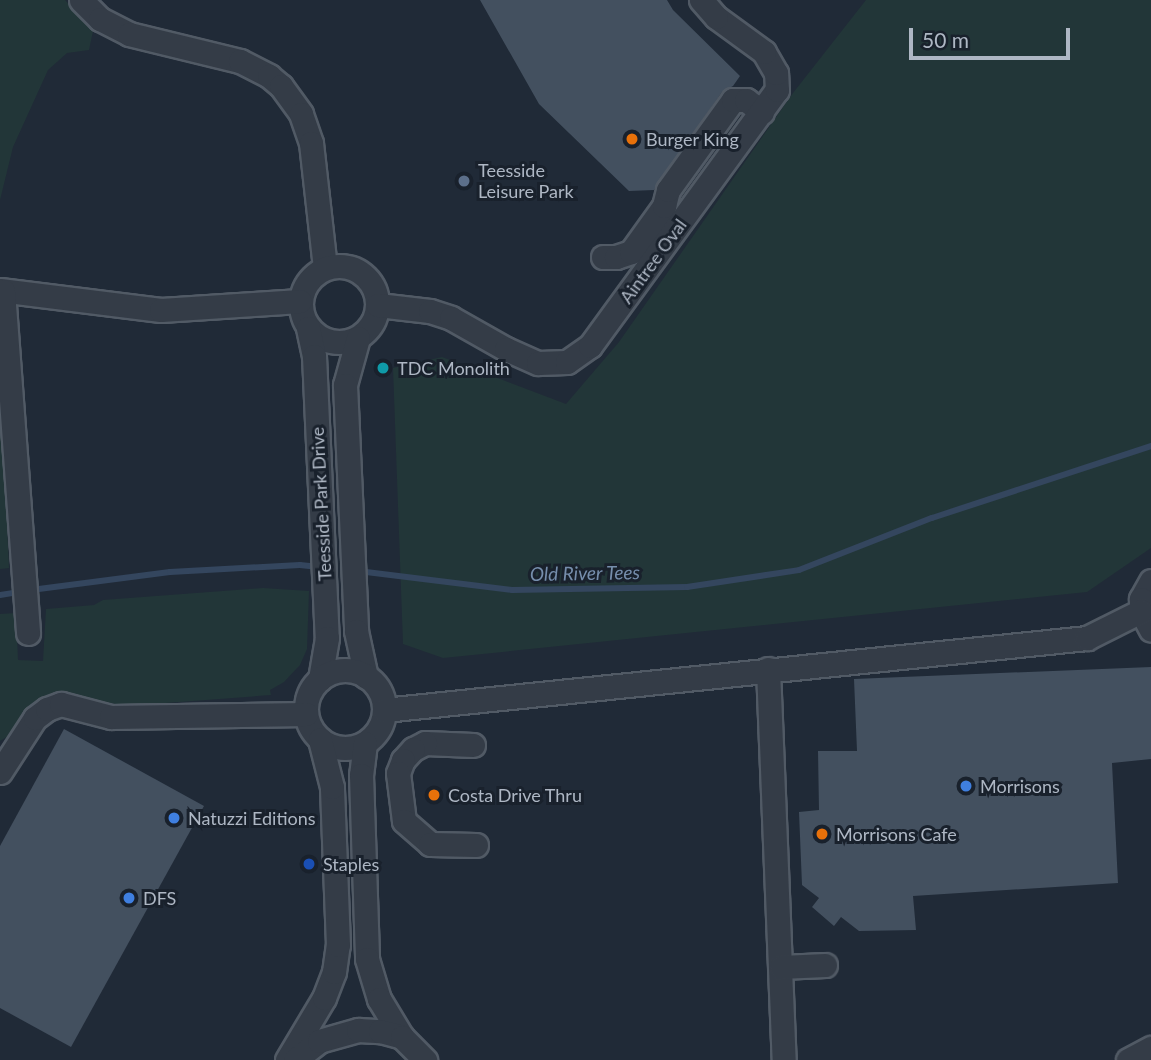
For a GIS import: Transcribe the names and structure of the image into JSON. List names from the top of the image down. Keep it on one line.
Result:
{"streets":{"street":["Aintree Oval","Teesside Park Drive"]},"crossings":[["Aintree Oval","Teesside Park Drive"]],"water":["Old River Tees"],"places":["Burger King","Teesside Leisure Park","TDC Monolith","Morrisons","Costa Drive Thru","Natuzzi Editions","Morrisons Cafe","Staples","DFS"],"scale_bar":"50 m"}
